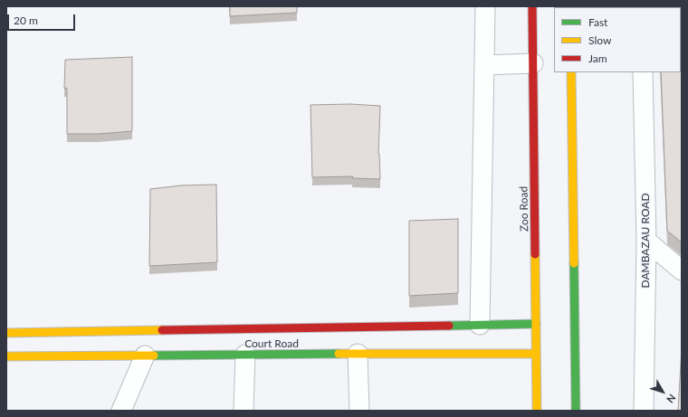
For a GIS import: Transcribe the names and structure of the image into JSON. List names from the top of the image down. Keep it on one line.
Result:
{"streets":{"main road":["Zoo Road","Court Road"],"street":["DAMBAZAU ROAD"]},"crossings":[["Zoo Road","Court Road"]],"legend":["Fast","Slow","Jam"],"scale_bar":"20 m","north":"bottom right"}
